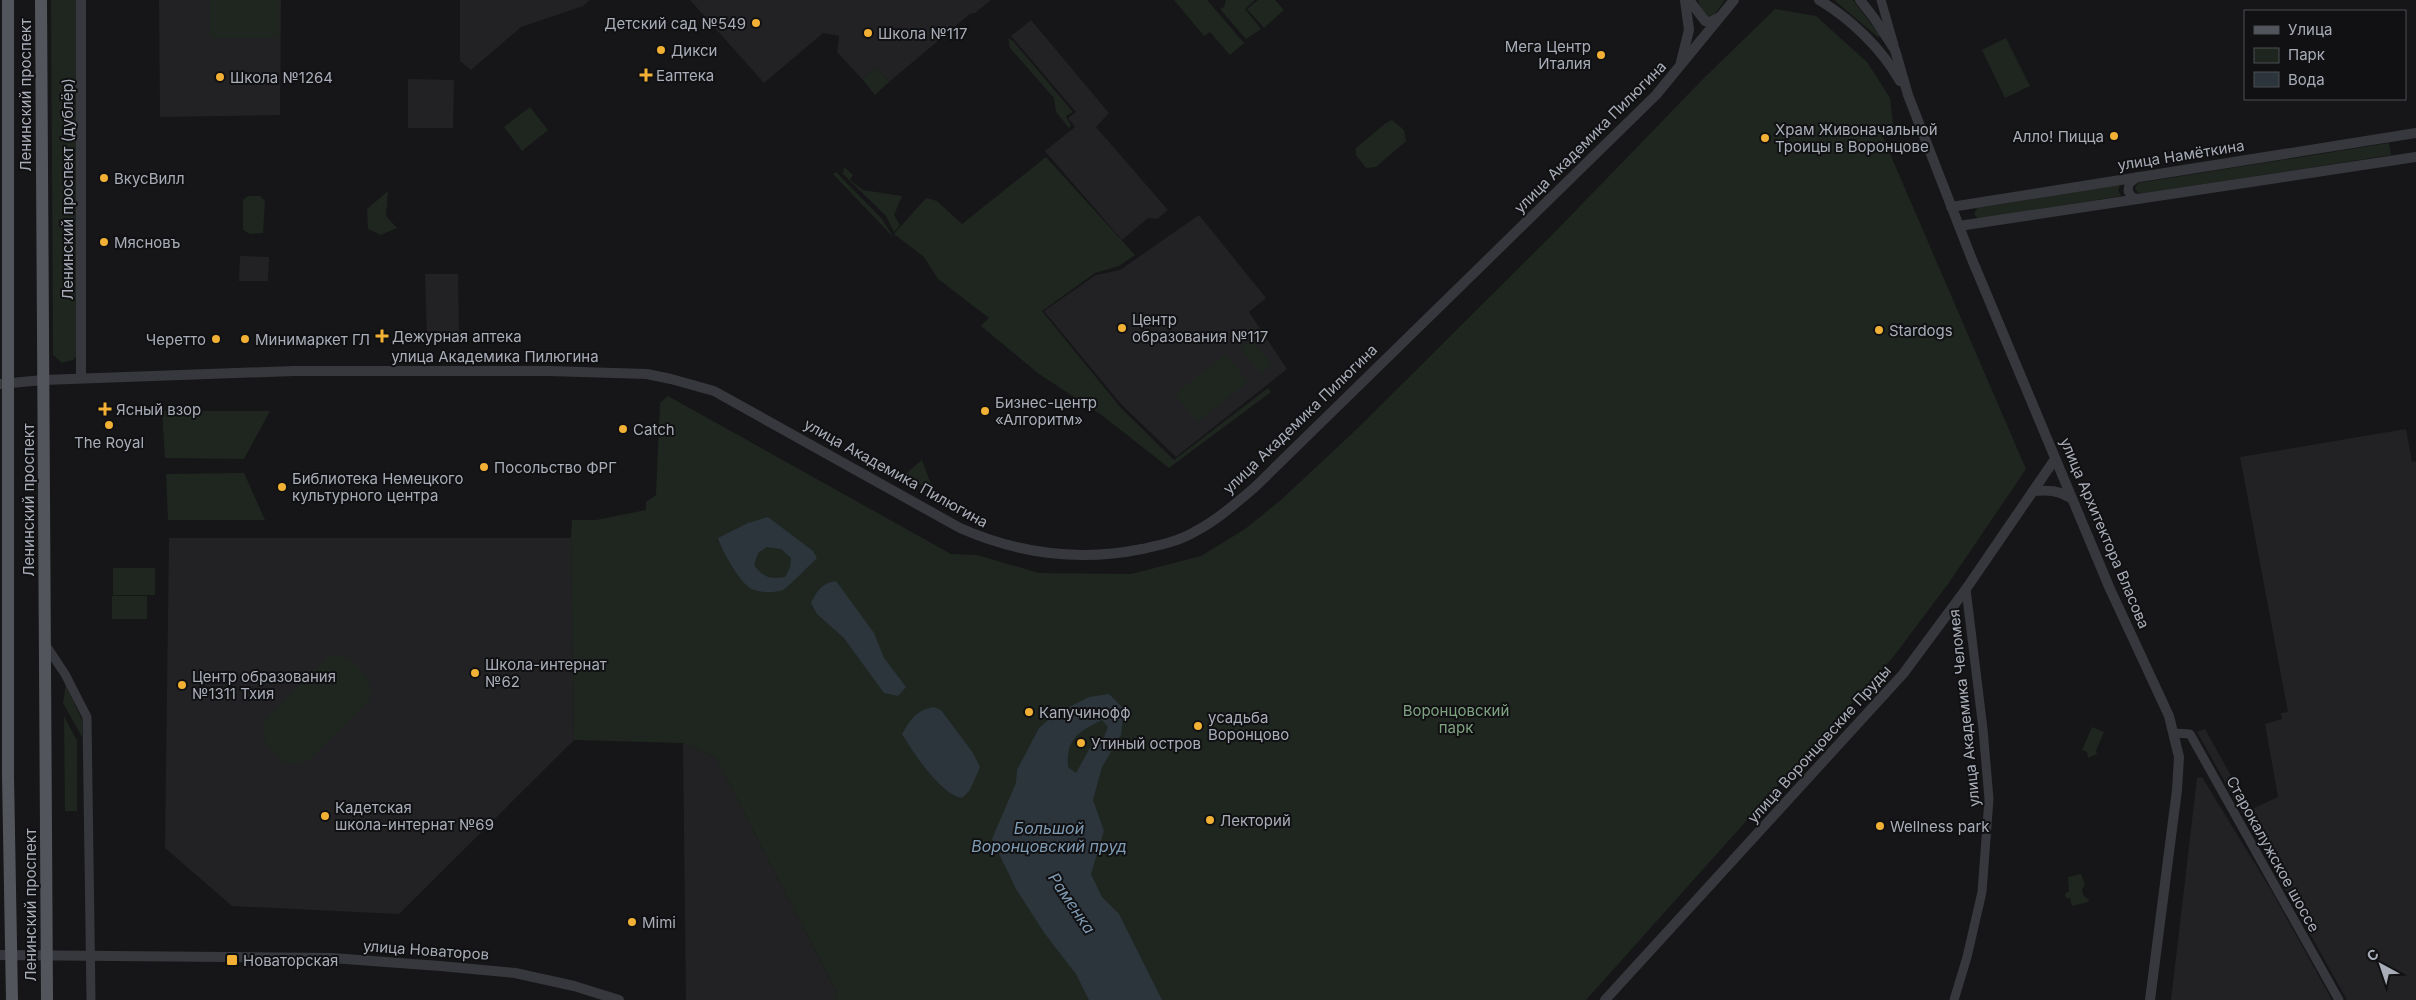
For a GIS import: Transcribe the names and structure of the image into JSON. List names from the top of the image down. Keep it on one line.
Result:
{"streets":{"main road":["Ленинский проспект"],"street":["улица Академика Пилюгина","улица Намёткина","Ленинский проспект (дублёр)","улица Архитектора Власова","улица Академика Челомея","улица Воронцовские Пруды","Старокалужское шоссе","улица Новаторов"]},"crossings":[["Ленинский проспект","улица Академика Пилюгина"],["Ленинский проспект","улица Новаторов"],["улица Академика Пилюгина","Ленинский проспект (дублёр)"],["улица Намёткина","улица Архитектора Власова"],["улица Архитектора Власова","улица Воронцовские Пруды"],["улица Архитектора Власова","Старокалужское шоссе"],["улица Академика Челомея","улица Воронцовские Пруды"]],"water":["Большой Воронцовский пруд","Раменка"],"parks":["Воронцовский парк"],"places":{"other":["Детский сад №549","Школа №117","Дикси","Мега Центр Италия","Школа №1264","Алло! Пицца","Храм Живоначальной Троицы в Воронцове","ВкусВилл","Мясновъ","Центр образования №117","Stardogs","Черетто","Минимаркет ГЛ","Бизнес-центр «Алгоритм»","The Royal","Catch","Посольство ФРГ","Библиотека Немецкого культурного центра","Школа-интернат №62","Центр образования №1311 Тхия","Капучинофф","усадьба Воронцово","Утиный остров","Кадетская школа-интернат №69","Лекторий","Wellness park","Mimi"],"health":["Еаптека","Дежурная аптека","Ясный взор"],"transit":["Новаторская"]},"legend":["Улица","Парк","Вода"],"north":"top left"}
